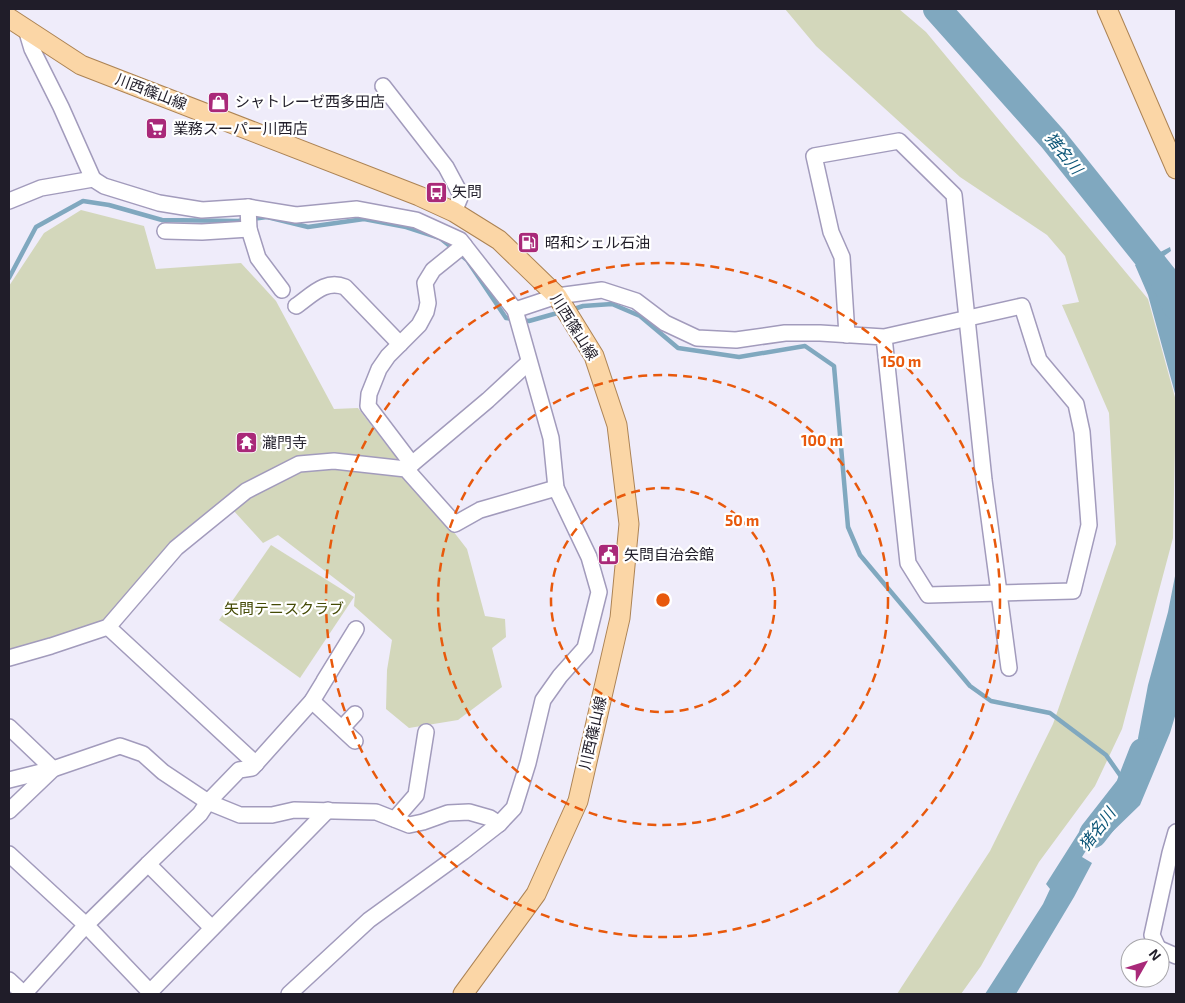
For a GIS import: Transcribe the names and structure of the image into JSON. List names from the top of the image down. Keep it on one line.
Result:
{"streets":{"main road":["川西篠山線"]},"water":["猪名川"],"parks":["矢問テニスクラブ"],"places":{"shop":["シャトレーゼ西多田店"],"supermarket":["業務スーパー川西店"],"bus stop":["矢問"],"fuel station":["昭和シェル石油"],"temple":["瀧門寺"],"public building":["矢問自治会館"]},"north":"top right","rings":["150 m","100 m","50 m"]}
